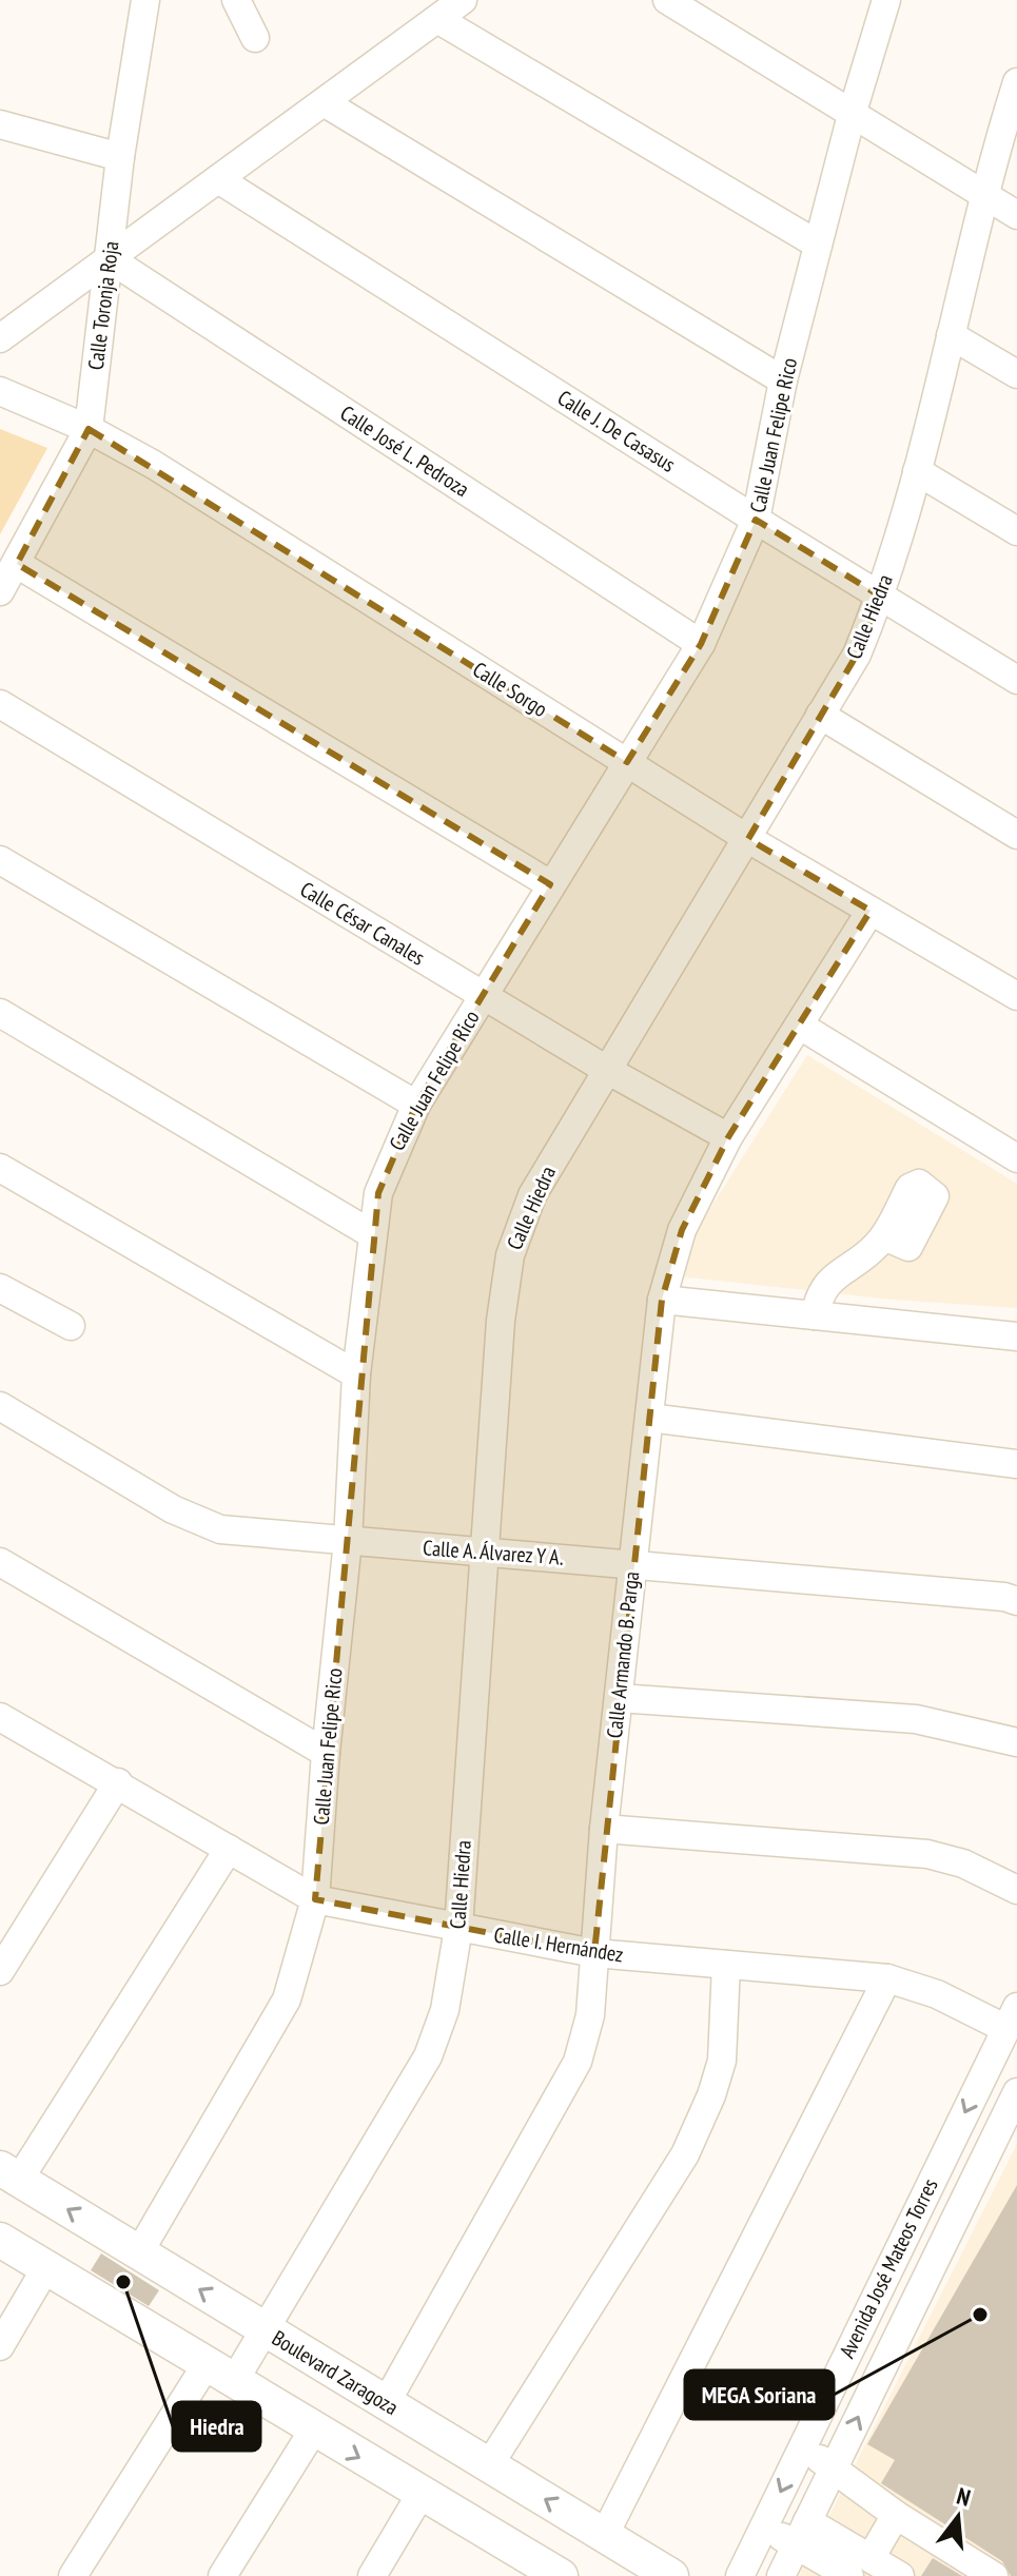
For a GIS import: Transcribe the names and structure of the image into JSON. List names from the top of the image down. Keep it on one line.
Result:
{"streets":{"main road":["Boulevard Zaragoza"],"street":["Calle Toronja Roja","Calle J. De Casasus","Calle Juan Felipe Rico","Calle José L. Pedroza","Calle Hiedra","Calle Sorgo","Calle César Canales","Calle A. Álvarez Y A.","Calle Armando B. Parga","Calle I. Hernández","Avenida José Mateos Torres"]},"crossings":[["Calle Toronja Roja","Calle José L. Pedroza"],["Calle Toronja Roja","Calle Sorgo"],["Calle J. De Casasus","Calle Juan Felipe Rico"],["Calle J. De Casasus","Calle Hiedra"],["Calle Juan Felipe Rico","Calle José L. Pedroza"],["Calle Juan Felipe Rico","Calle Sorgo"],["Calle Juan Felipe Rico","Calle César Canales"],["Calle Juan Felipe Rico","Calle A. Álvarez Y A."],["Calle Juan Felipe Rico","Calle I. Hernández"],["Calle Juan Felipe Rico","Boulevard Zaragoza"],["Calle Hiedra","Calle Sorgo"],["Calle Hiedra","Calle César Canales"],["Calle Hiedra","Calle A. Álvarez Y A."],["Calle Hiedra","Calle I. Hernández"],["Calle Hiedra","Boulevard Zaragoza"],["Calle Sorgo","Calle Armando B. Parga"],["Calle César Canales","Calle Armando B. Parga"],["Calle A. Álvarez Y A.","Calle Armando B. Parga"],["Calle Armando B. Parga","Calle I. Hernández"],["Calle Armando B. Parga","Boulevard Zaragoza"],["Calle I. Hernández","Avenida José Mateos Torres"]],"places":["Hiedra","MEGA Soriana"],"north":"top"}
